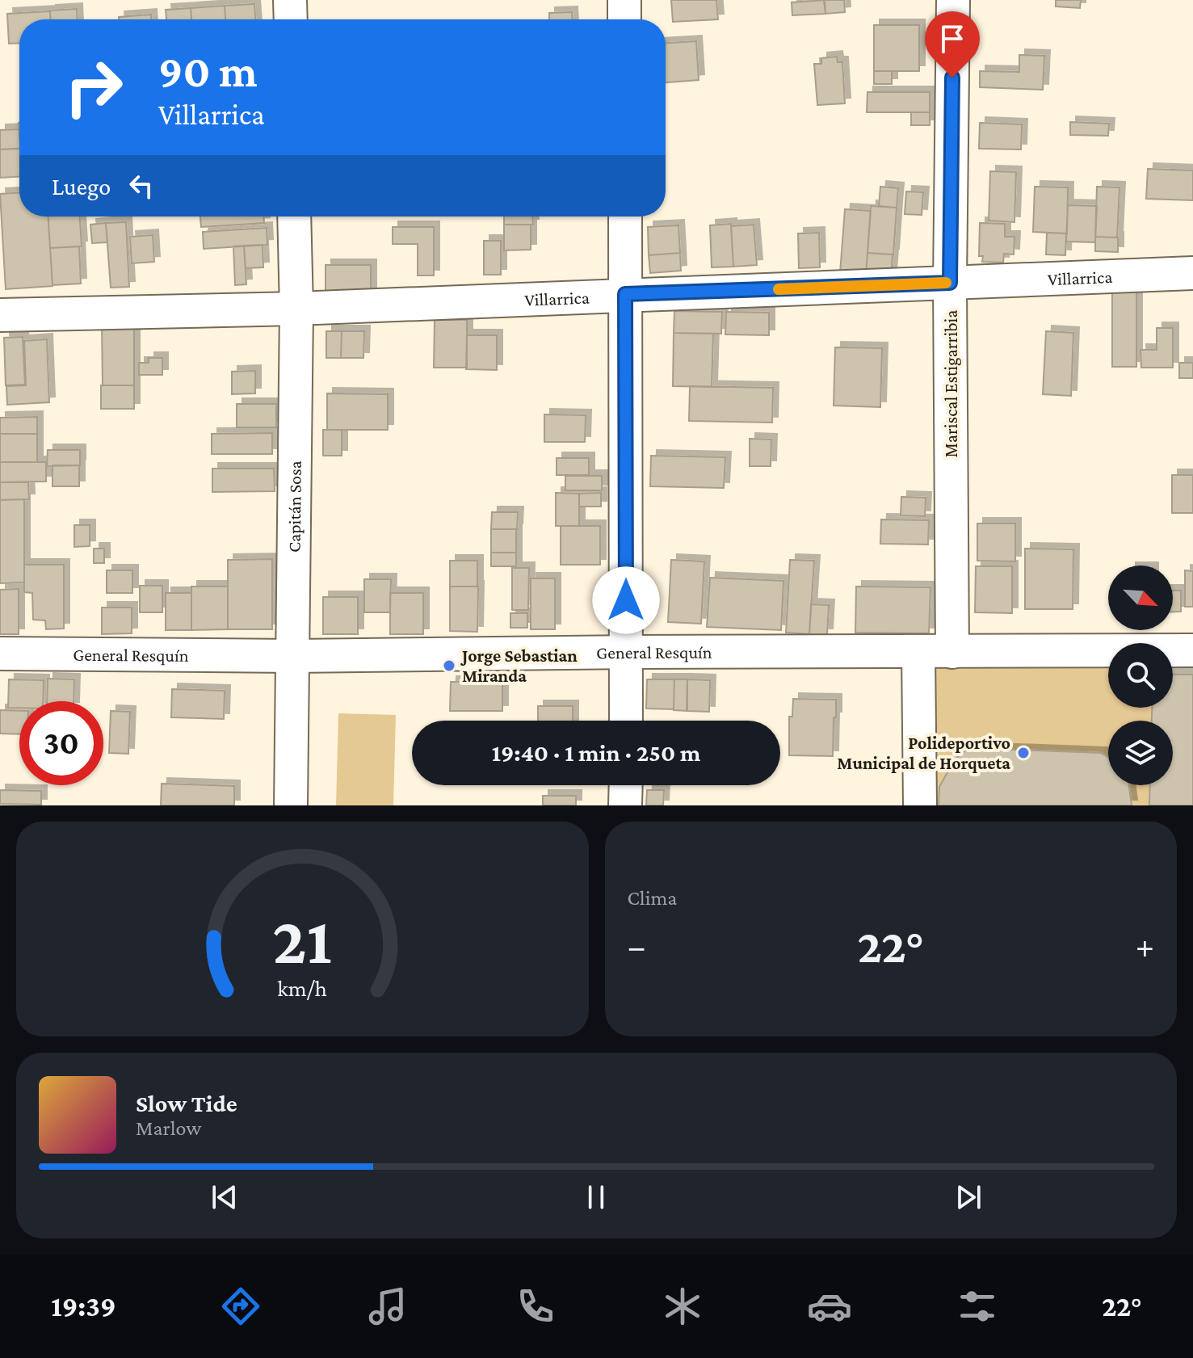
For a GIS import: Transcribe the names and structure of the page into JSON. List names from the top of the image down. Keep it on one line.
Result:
{"streets":{"street":["Villarrica","Mariscal Estigarribia","Capitán Sosa","General Resquín"]},"crossings":[["Villarrica","Mariscal Estigarribia"],["Villarrica","Capitán Sosa"],["Mariscal Estigarribia","General Resquín"],["Capitán Sosa","General Resquín"]],"places":["Jorge Sebastian Miranda","Polideportivo Municipal de Horqueta"],"north":"bottom right","page":{"turn":["90 m","Villarrica"],"then":"Luego","limit":"30","trip":"19:40 · 1 min · 250 m","tile":"Clima","heat":["−","22°","+"],"song":["Slow Tide","Marlow"],"tabs":["19:39","22°"],"gauge":["21","km/h"]}}
